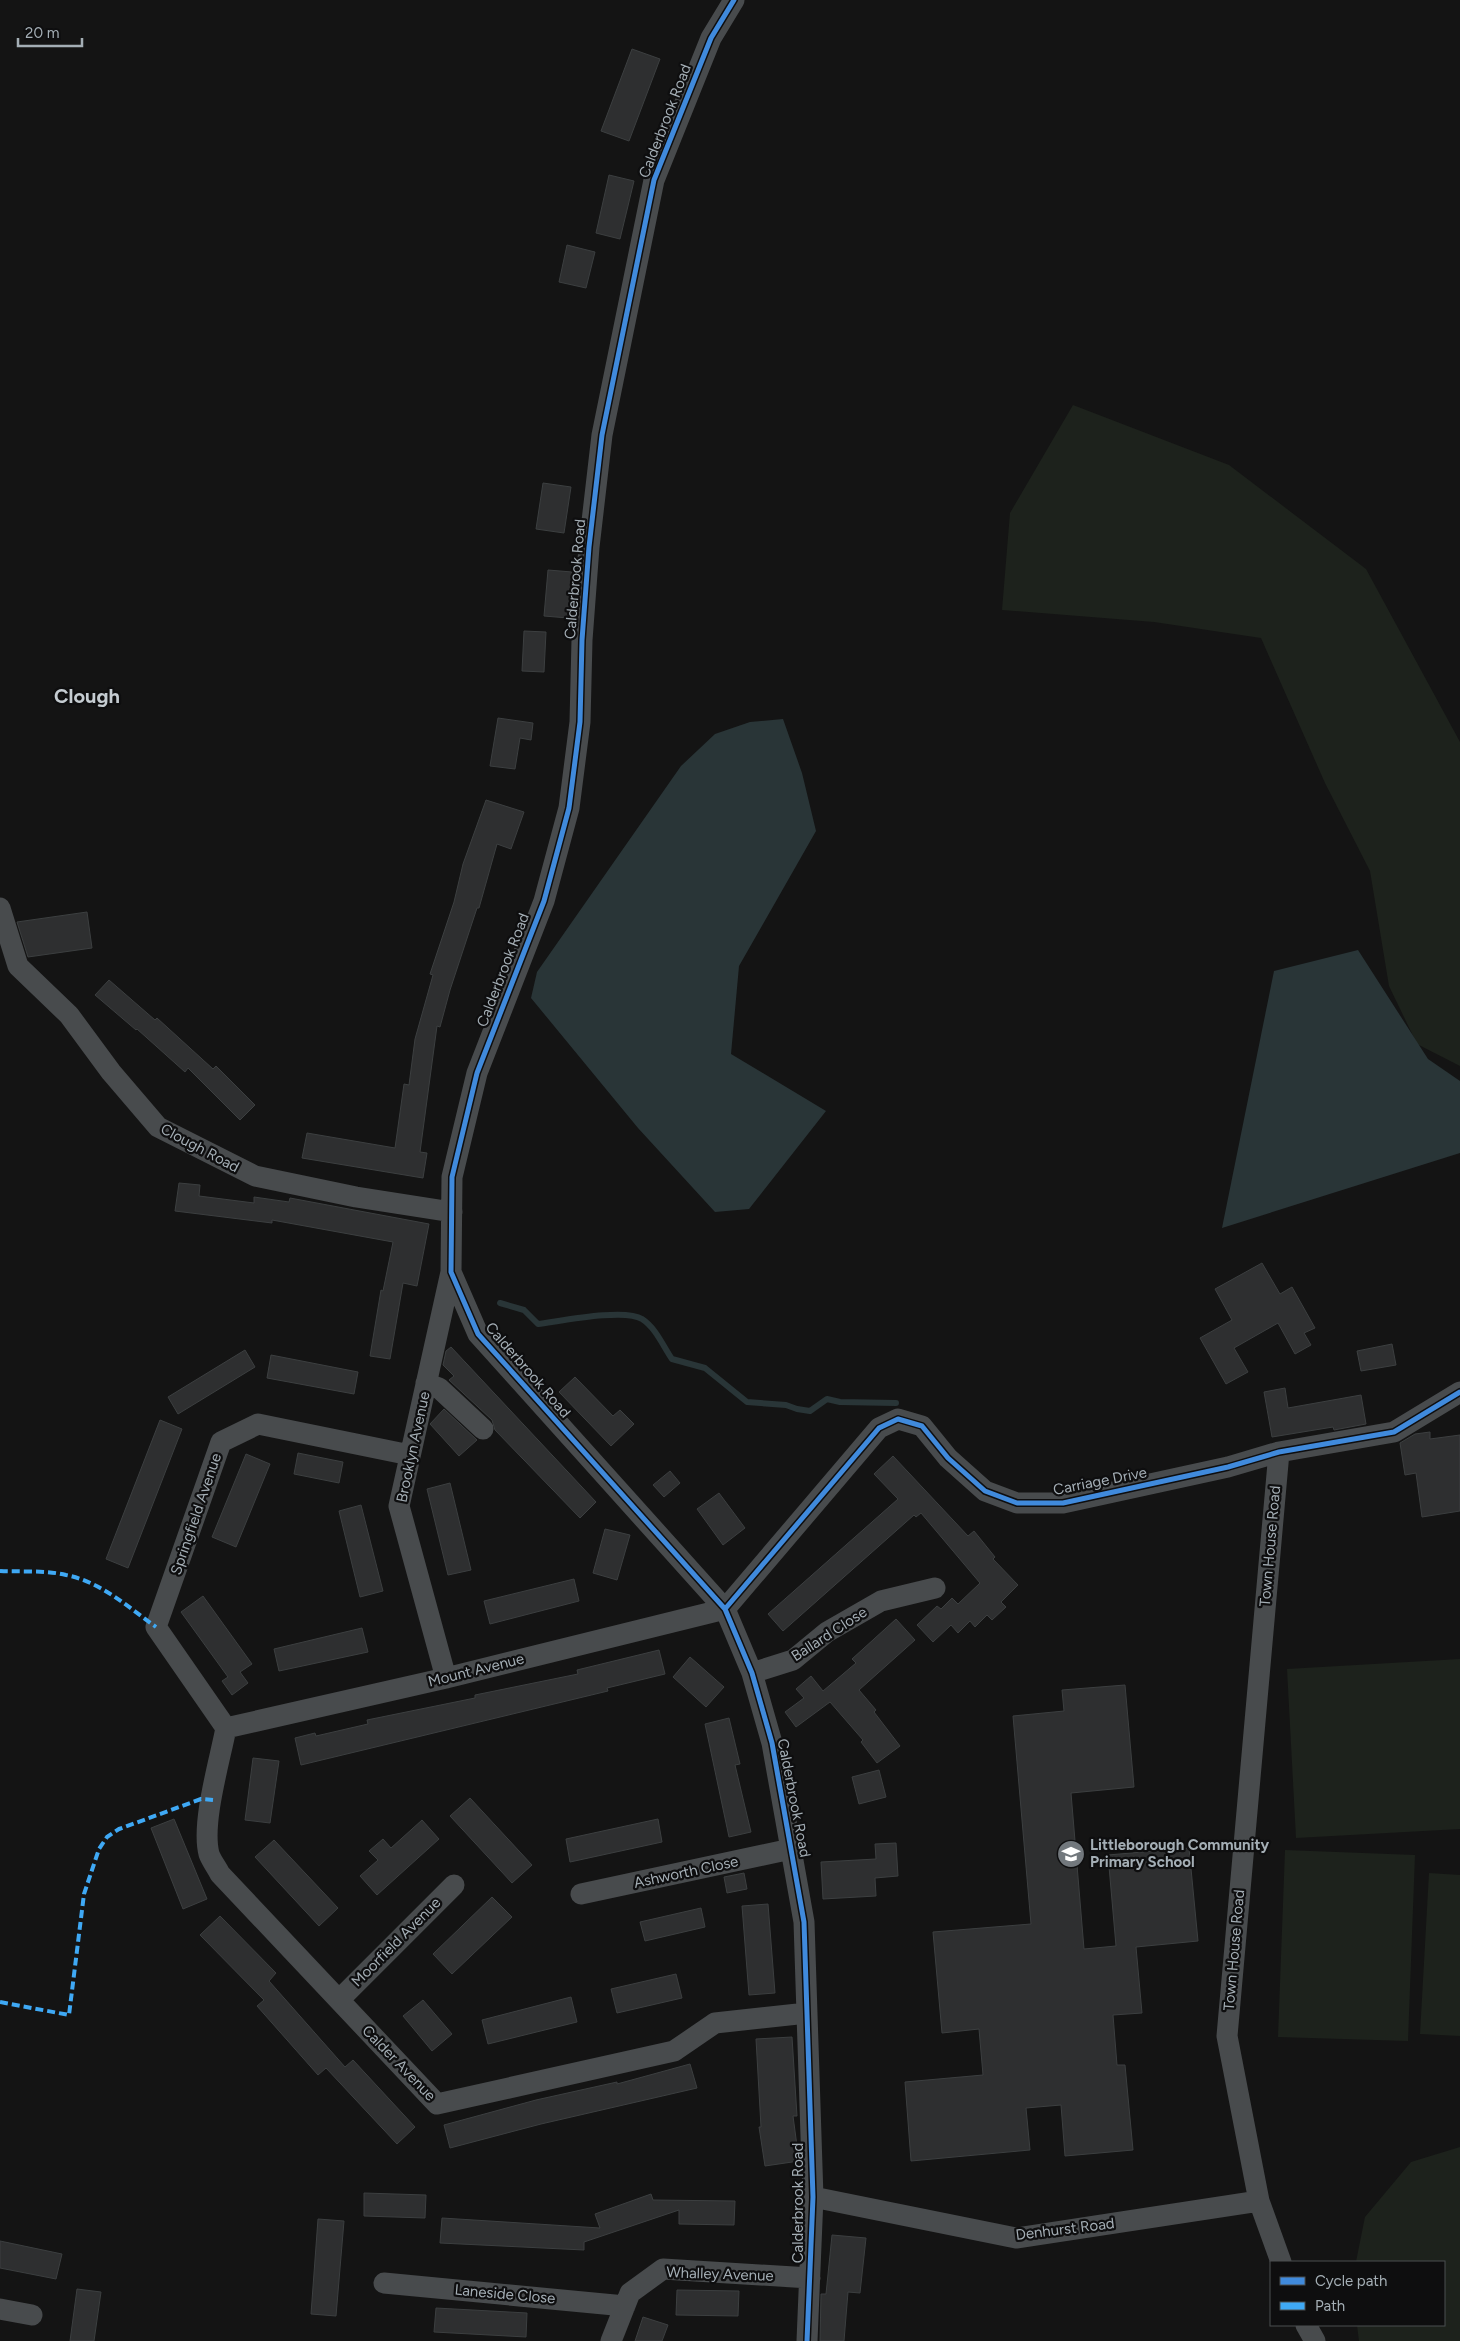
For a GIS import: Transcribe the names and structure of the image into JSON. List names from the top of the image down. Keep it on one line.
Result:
{"streets":{"street":["Calderbrook Road","Clough Road","Brooklyn Avenue","Carriage Drive","Springfield Avenue","Town House Road","Ballard Close","Mount Avenue","Ashworth Close","Moorfield Avenue","Calder Avenue","Denhurst Road","Whalley Avenue","Laneside Close"]},"crossings":[["Calderbrook Road","Clough Road"],["Calderbrook Road","Brooklyn Avenue"],["Calderbrook Road","Carriage Drive"],["Calderbrook Road","Ballard Close"],["Calderbrook Road","Mount Avenue"],["Calderbrook Road","Ashworth Close"],["Calderbrook Road","Calder Avenue"],["Calderbrook Road","Denhurst Road"],["Calderbrook Road","Whalley Avenue"],["Brooklyn Avenue","Springfield Avenue"],["Brooklyn Avenue","Mount Avenue"],["Carriage Drive","Town House Road"],["Carriage Drive","Mount Avenue"],["Springfield Avenue","Mount Avenue"],["Springfield Avenue","Calder Avenue"],["Town House Road","Denhurst Road"],["Mount Avenue","Calder Avenue"],["Moorfield Avenue","Calder Avenue"],["Whalley Avenue","Laneside Close"]],"districts":["Clough"],"places":{"school or university":["Littleborough Community Primary School"]},"legend":["Cycle path","Path"],"scale_bar":"20 m"}
